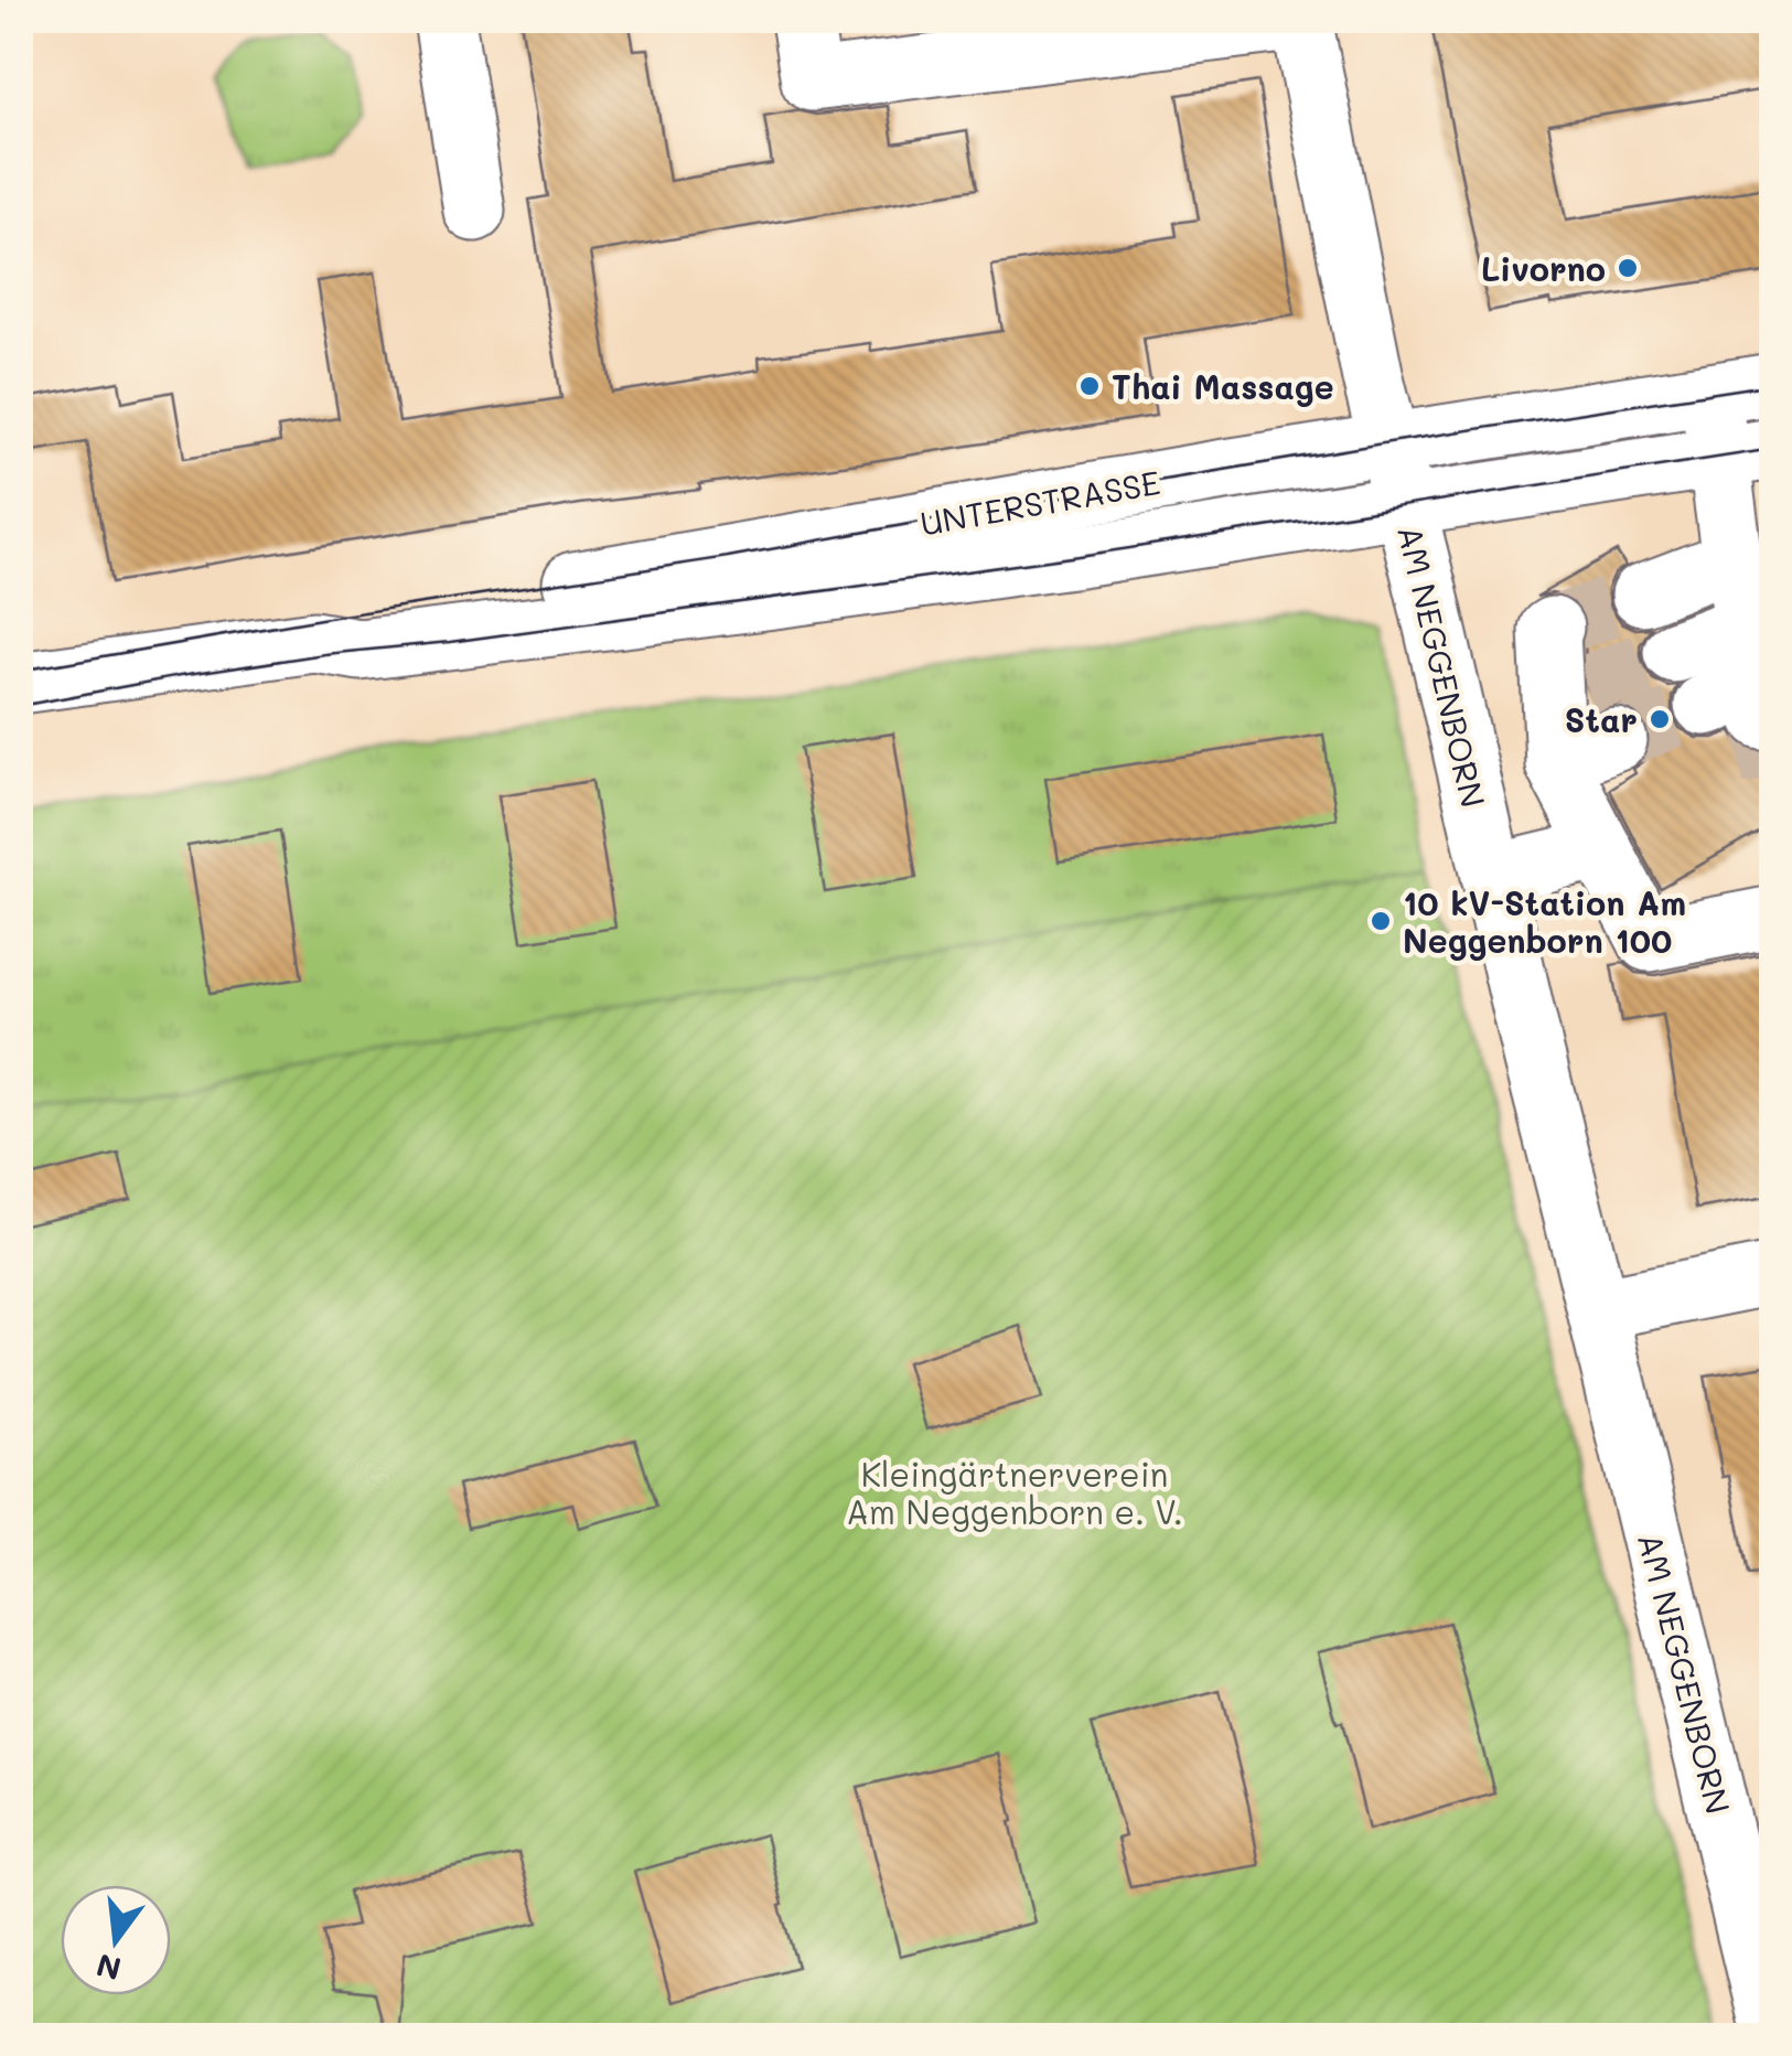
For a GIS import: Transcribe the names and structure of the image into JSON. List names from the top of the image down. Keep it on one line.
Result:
{"streets":{"main road":["UNTERSTRASSE","AM NEGGENBORN"]},"crossings":[["UNTERSTRASSE","AM NEGGENBORN"]],"parks":["Kleingärtnerverein Am Neggenborn e. V."],"places":["Livorno","Thai Massage","Star","10 kV-Station Am Neggenborn 100"],"north":"bottom"}
